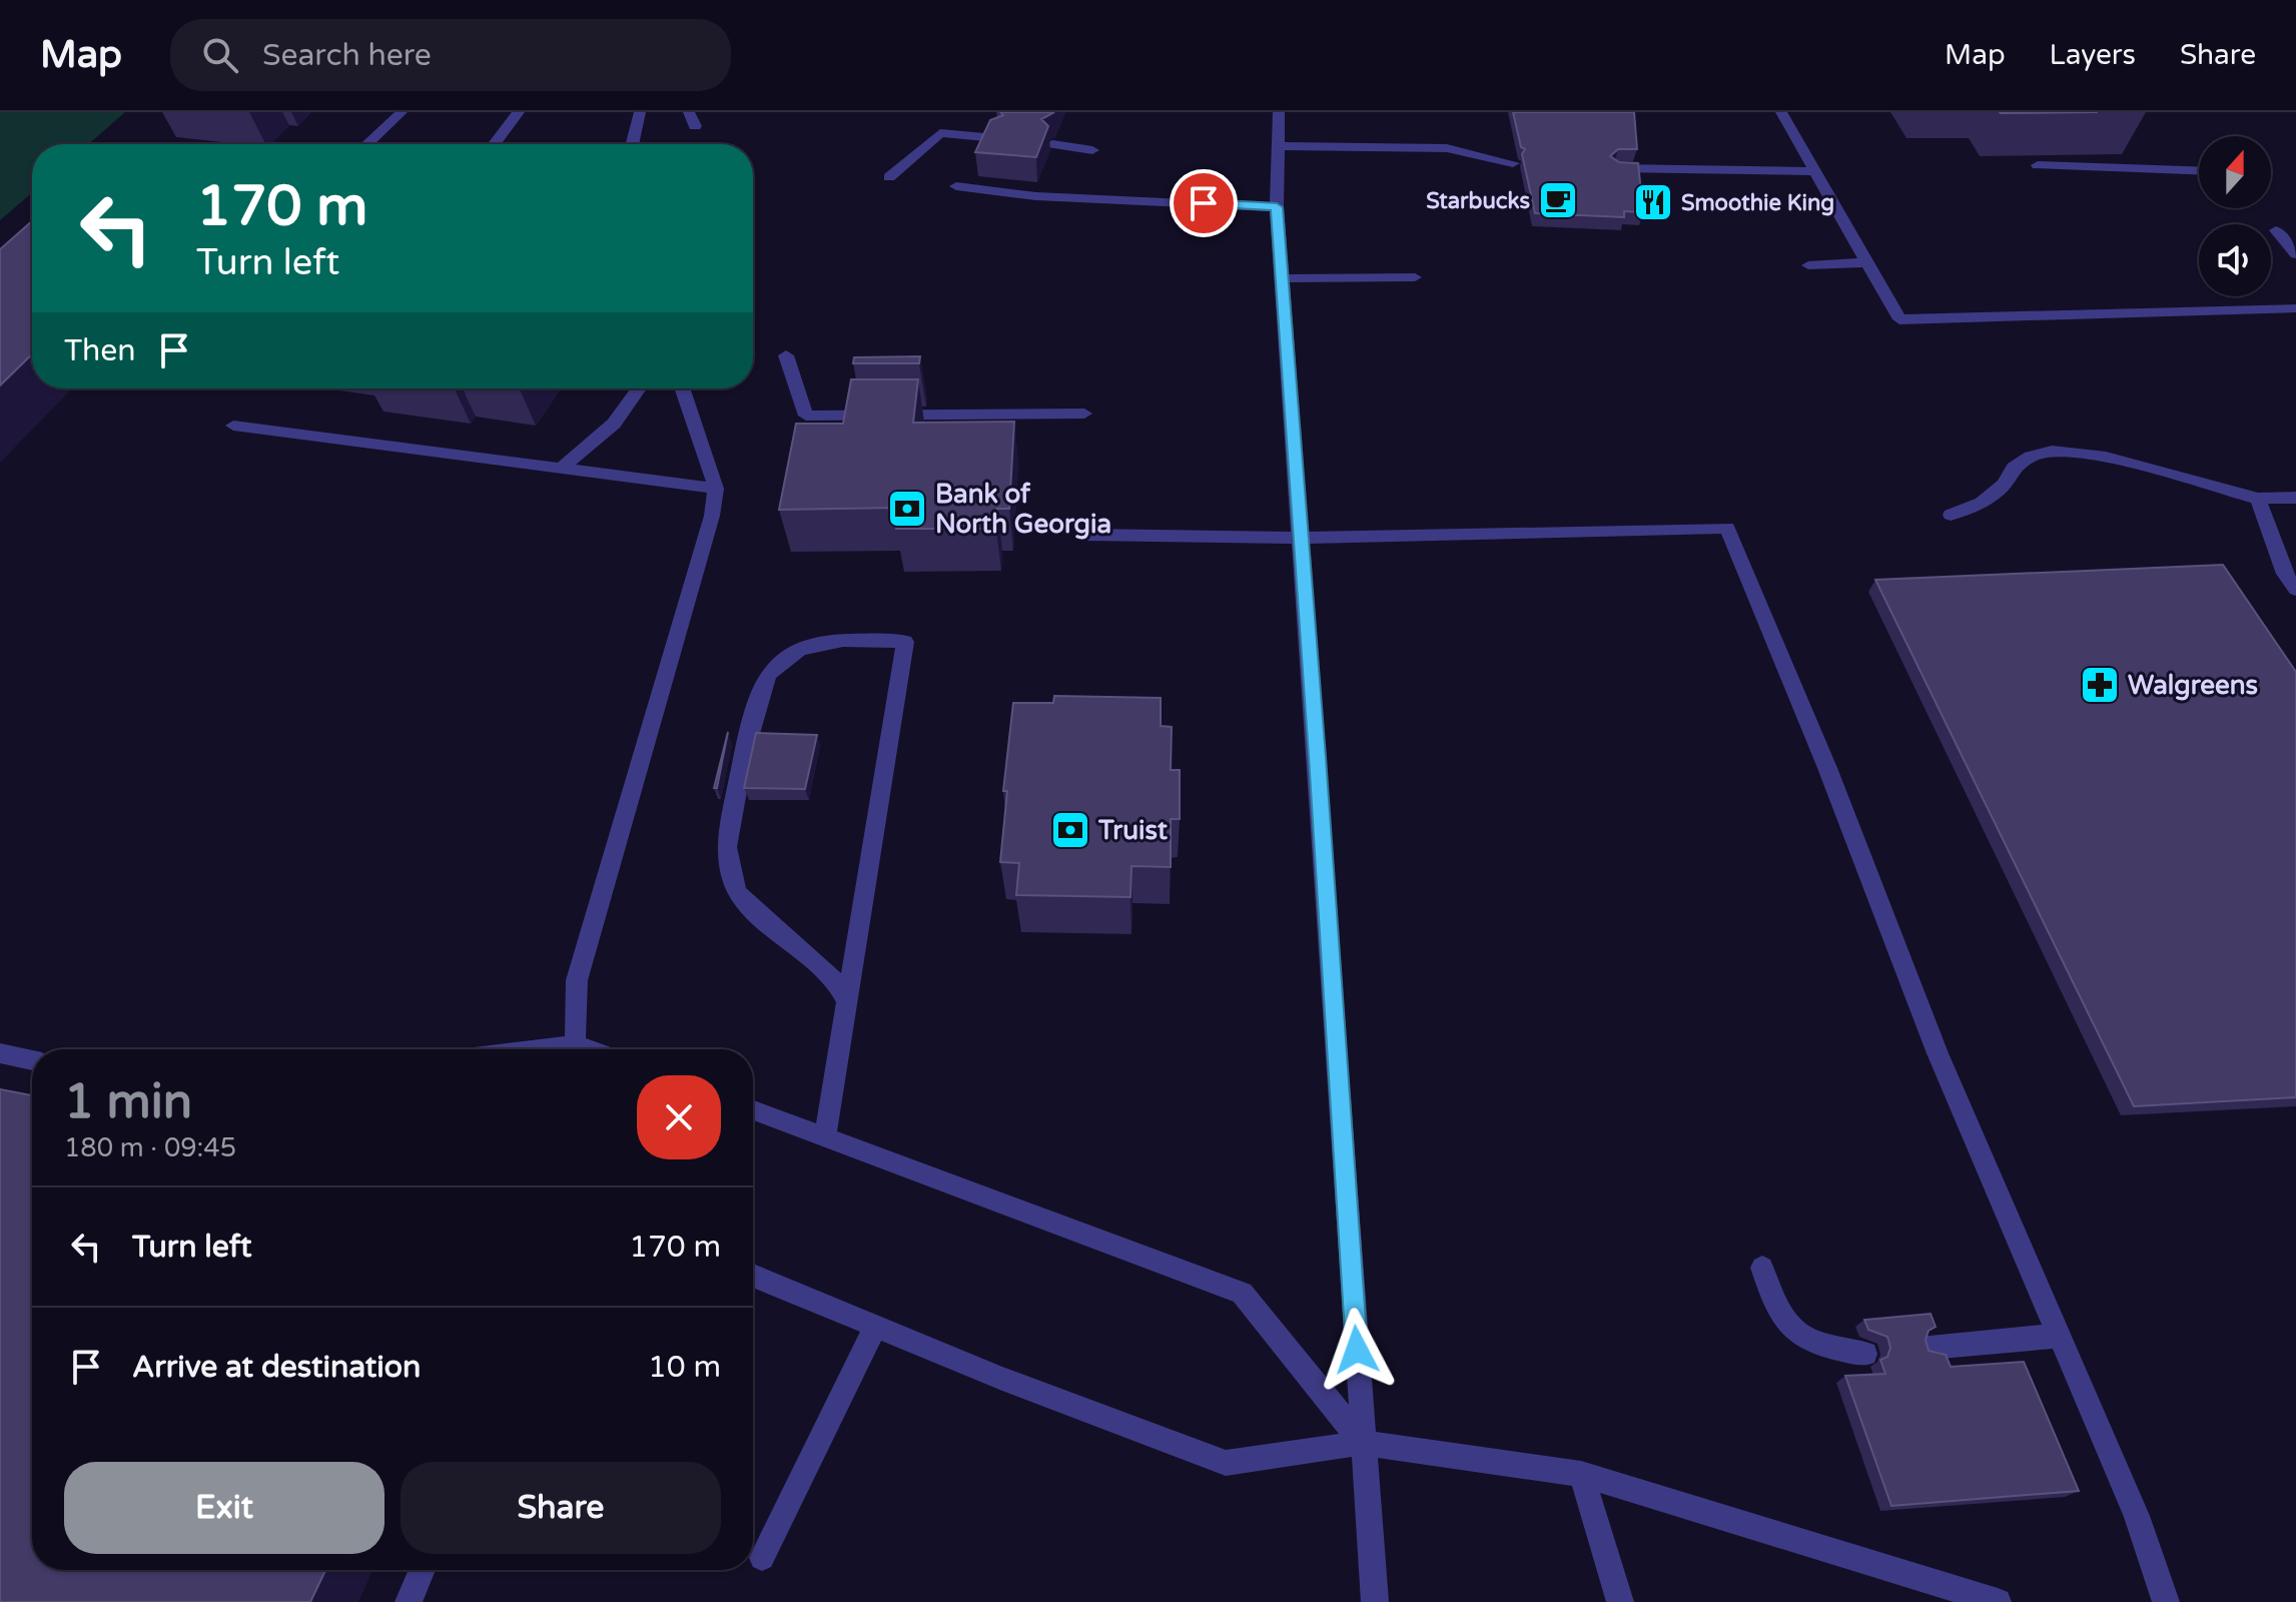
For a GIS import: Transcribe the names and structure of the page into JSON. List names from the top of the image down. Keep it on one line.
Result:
{"places":{"cafe":["Starbucks"],"restaurant":["Smoothie King"],"bank":["Bank of North Georgia","Truist"],"pharmacy":["Walgreens"]},"north":"top","page":{"header":"Map","search":"Search here","nav":["Map","Layers","Share"],"turn":["170 m","Turn left"],"then":"Then","heading":["1 min","180 m · 09:45"],"list":[{"name":"Turn left","value":"170 m"},{"name":"Arrive at destination","value":"10 m"}],"buttons":["Exit","Share"]}}
